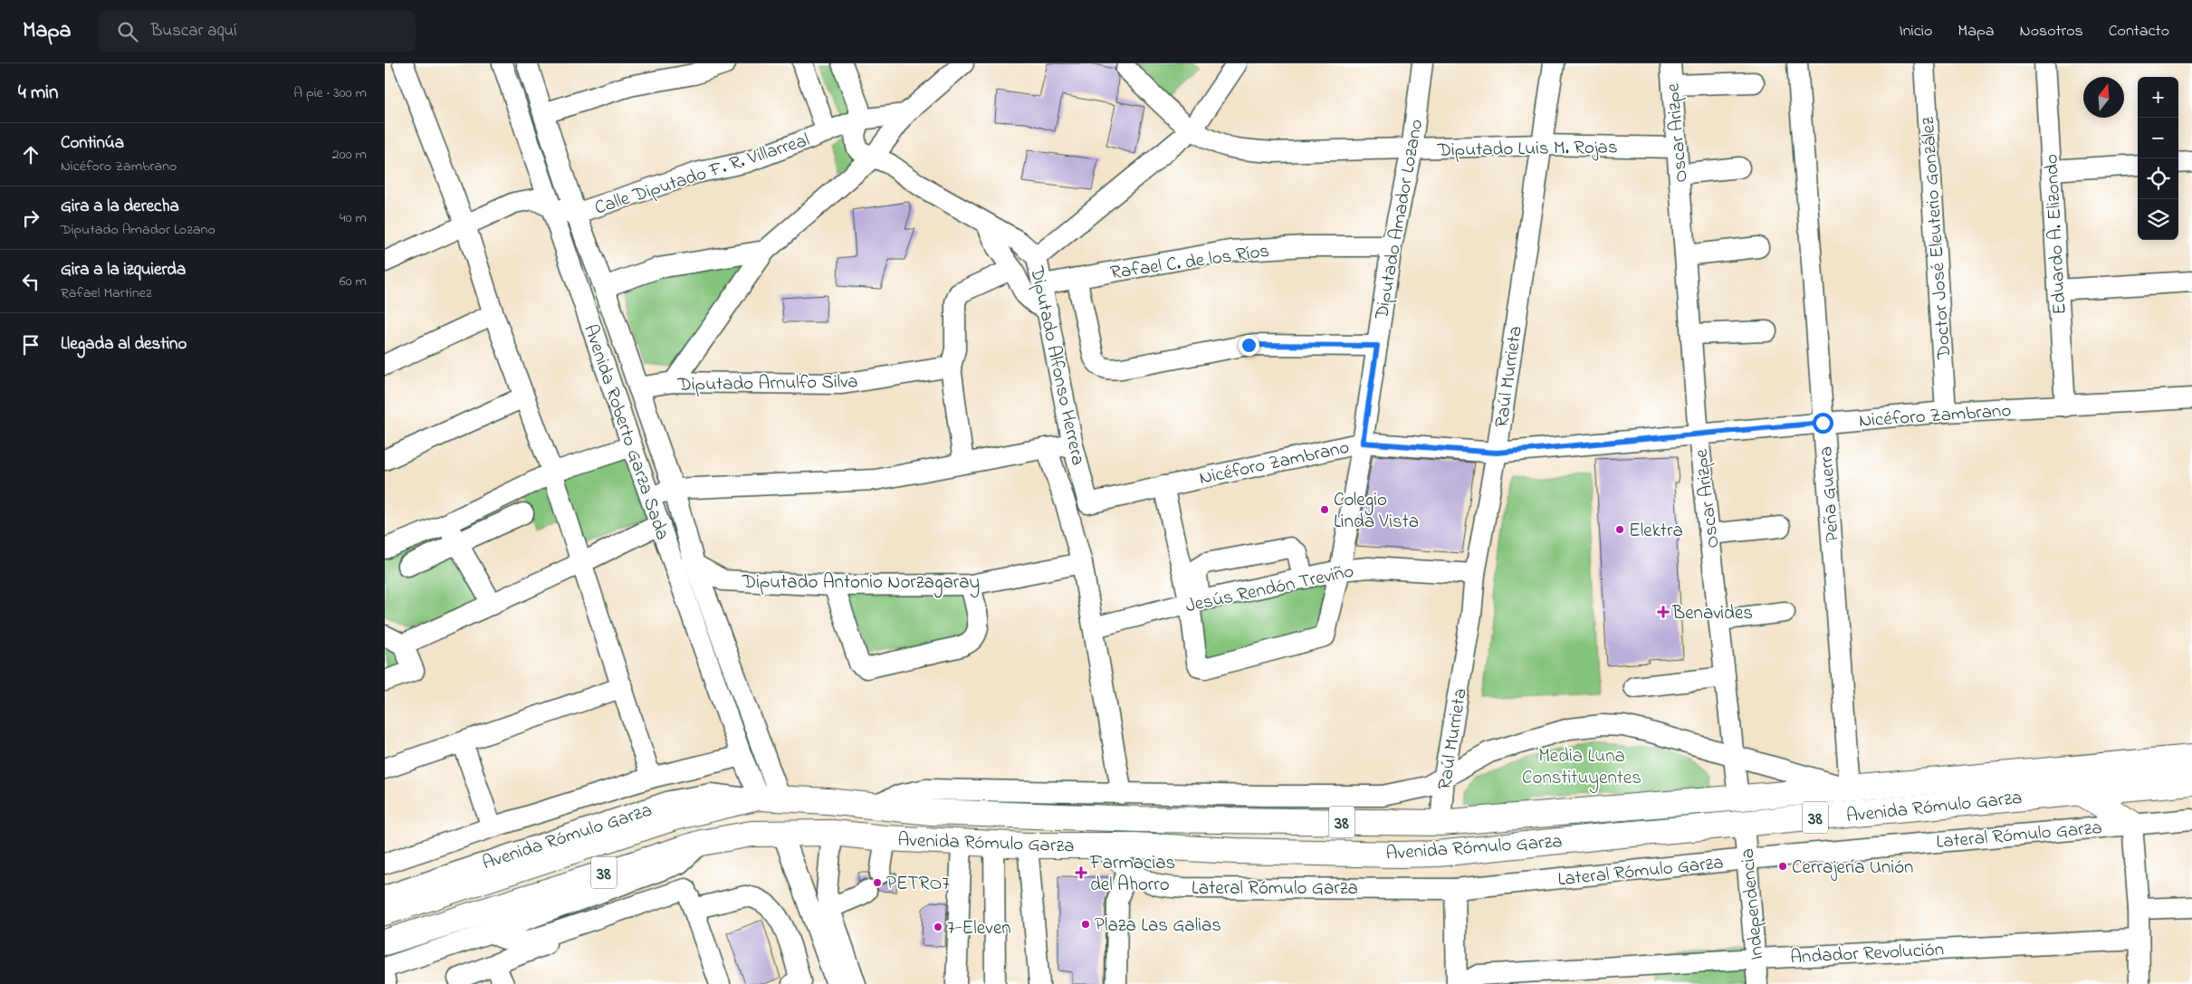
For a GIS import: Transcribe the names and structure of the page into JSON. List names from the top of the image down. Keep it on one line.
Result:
{"streets":{"main road":["Avenida Rómulo Garza","38"],"street":["Oscar Arizpe","Diputado Luis M. Rojas","Calle Diputado F. R. Villarreal","Diputado Amador Lozano","Eduardo A. Elizondo","Doctor José Eleuterio González","Rafael C. de los Ríos","Diputado Alfonso Herrera","Raúl Murrieta","Diputado Arnulfo Silva","Nicéforo Zambrano","Avenida Roberto Garza Sada","Peña Guerra","Diputado Antonio Norzagaray","Jesús Rendón Treviño","Lateral Rómulo Garza","Independencia","Andador Revolución"]},"crossings":[["Oscar Arizpe","Diputado Luis M. Rojas"],["Oscar Arizpe","Nicéforo Zambrano"],["Oscar Arizpe","Avenida Rómulo Garza"],["Diputado Luis M. Rojas","Diputado Amador Lozano"],["Diputado Luis M. Rojas","Raúl Murrieta"],["Calle Diputado F. R. Villarreal","Diputado Alfonso Herrera"],["Calle Diputado F. R. Villarreal","Avenida Roberto Garza Sada"],["Diputado Amador Lozano","Rafael C. de los Ríos"],["Diputado Amador Lozano","Nicéforo Zambrano"],["Diputado Amador Lozano","Jesús Rendón Treviño"],["Eduardo A. Elizondo","Nicéforo Zambrano"],["Doctor José Eleuterio González","Nicéforo Zambrano"],["Rafael C. de los Ríos","Diputado Alfonso Herrera"],["Diputado Alfonso Herrera","Nicéforo Zambrano"],["Diputado Alfonso Herrera","Diputado Antonio Norzagaray"],["Diputado Alfonso Herrera","Jesús Rendón Treviño"],["Diputado Alfonso Herrera","Avenida Rómulo Garza"],["Raúl Murrieta","Nicéforo Zambrano"],["Raúl Murrieta","Jesús Rendón Treviño"],["Raúl Murrieta","Avenida Rómulo Garza"],["Diputado Arnulfo Silva","Avenida Roberto Garza Sada"],["Nicéforo Zambrano","Peña Guerra"],["Avenida Roberto Garza Sada","Diputado Antonio Norzagaray"],["Avenida Roberto Garza Sada","Avenida Rómulo Garza"],["Peña Guerra","Avenida Rómulo Garza"],["Avenida Rómulo Garza","Lateral Rómulo Garza"],["Avenida Rómulo Garza","Independencia"],["Lateral Rómulo Garza","Independencia"],["Independencia","Andador Revolución"]],"parks":["Media Luna Constituyentes"],"places":{"other":["Colegio Linda Vista","Elektra","Cerrajería Unión","PETRO7","Plaza Las Galias","7-Eleven"],"health":["Benavides","Farmacias del Ahorro"]},"north":"top","page":{"header":"Mapa","search":"Buscar aquí","nav":["Inicio","Mapa","Nosotros","Contacto"],"heading":["4 min","A pie · 300 m"],"map_buttons":["+","−"],"list":[["Continúa","Nicéforo Zambrano","200 m"],["Gira a la derecha","Diputado Amador Lozano","40 m"],["Gira a la izquierda","Rafael Martínez","60 m"],"Llegada al destino"]}}
